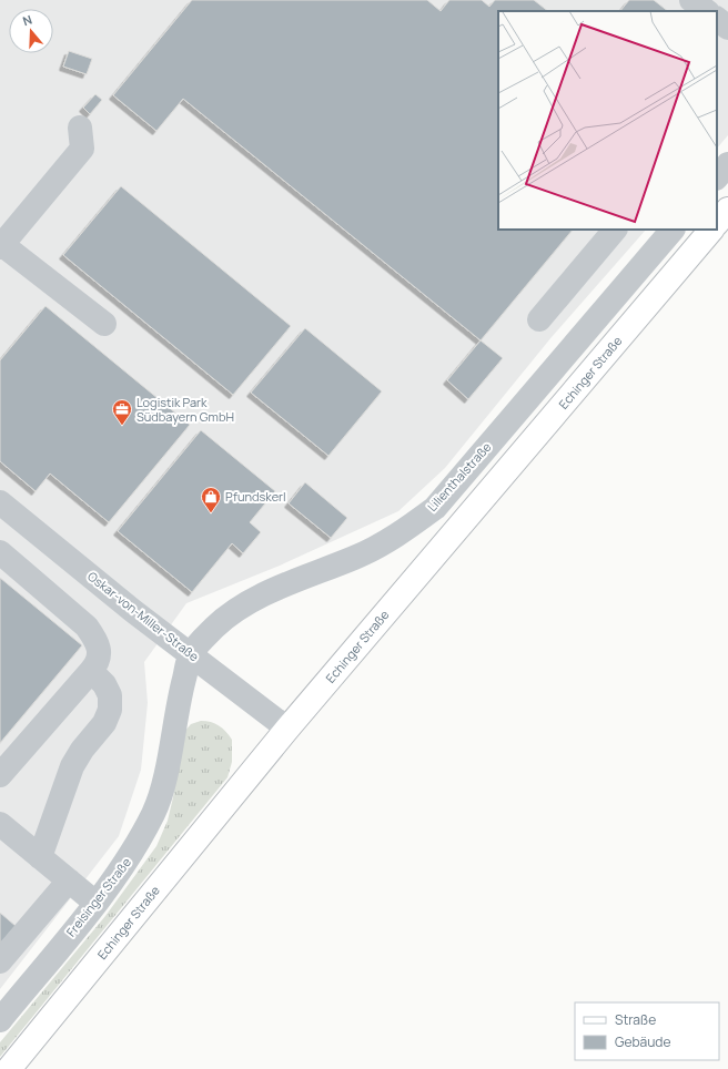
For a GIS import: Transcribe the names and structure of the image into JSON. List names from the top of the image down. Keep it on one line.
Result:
{"streets":{"main road":["Echinger Straße"],"street":["Lilienthalstraße","Oskar-von-Miller-Straße","Freisinger Straße"]},"crossings":[["Echinger Straße","Oskar-von-Miller-Straße"],["Lilienthalstraße","Oskar-von-Miller-Straße"],["Lilienthalstraße","Freisinger Straße"],["Oskar-von-Miller-Straße","Freisinger Straße"]],"places":{"office":["Logistik Park Südbayern GmbH"],"shop":["Pfundskerl"]},"legend":["Straße","Gebäude"],"north":"top"}
